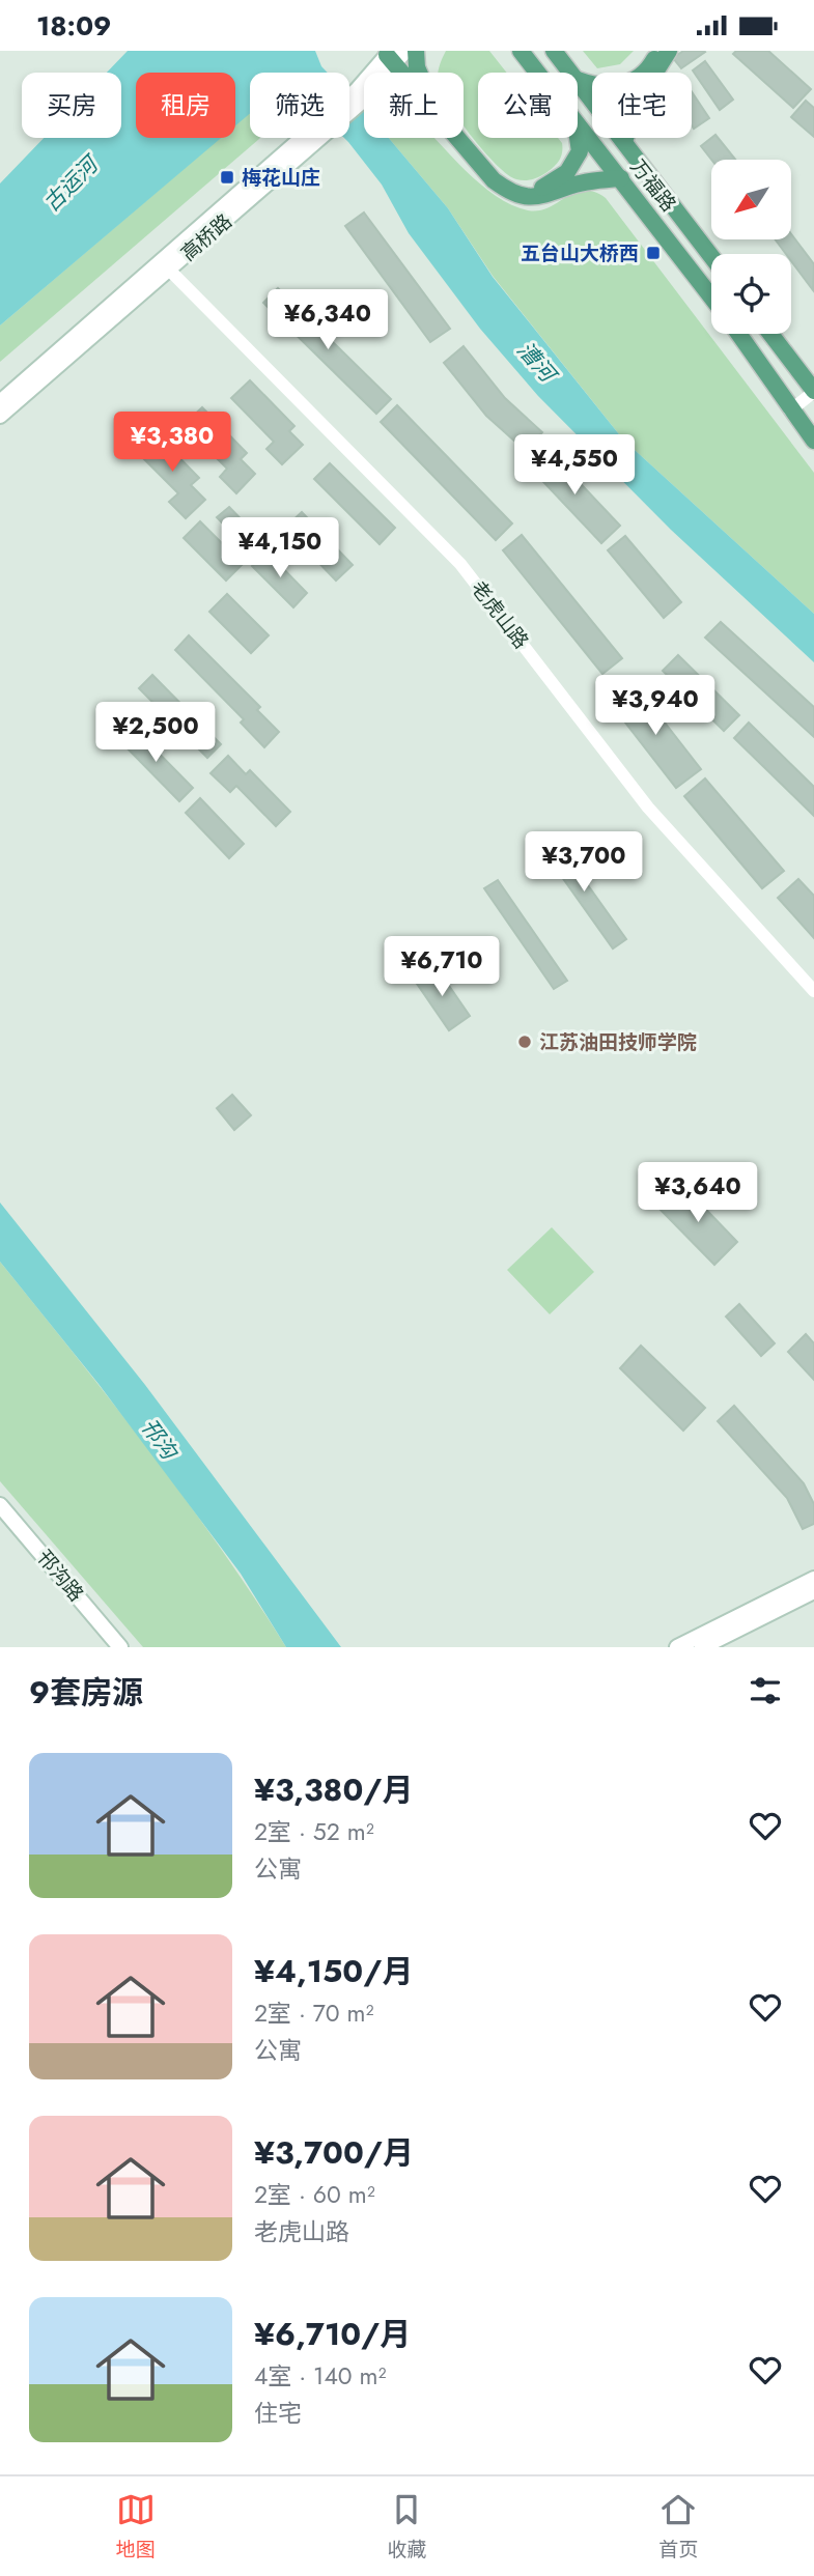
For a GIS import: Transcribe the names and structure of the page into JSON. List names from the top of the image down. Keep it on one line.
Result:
{"streets":{"main road":["万福路","高桥路","邗沟路"],"street":["老虎山路"]},"crossings":[["高桥路","老虎山路"]],"water":["古运河","漕河","邗沟"],"places":{"transit":["梅花山庄","五台山大桥西"],"other":["江苏油田技师学院"]},"north":"bottom left","page":{"status":"18:09","chip":["买房","租房","筛选","新上","公寓","住宅"],"price":["¥6,340","¥3,380","¥4,550","¥4,150","¥3,940","¥2,500","¥3,700","¥6,710","¥3,640"],"heading":"9套房源","list":[{"name":"¥3,380/月","note":"2室 · 52 m² · 公寓"},{"name":"¥4,150/月","note":"2室 · 70 m² · 公寓"},{"name":"¥3,700/月","note":"2室 · 60 m² · 老虎山路"},{"name":"¥6,710/月","note":"4室 · 140 m² · 住宅"}],"tabs":["地图","收藏","首页"]}}
